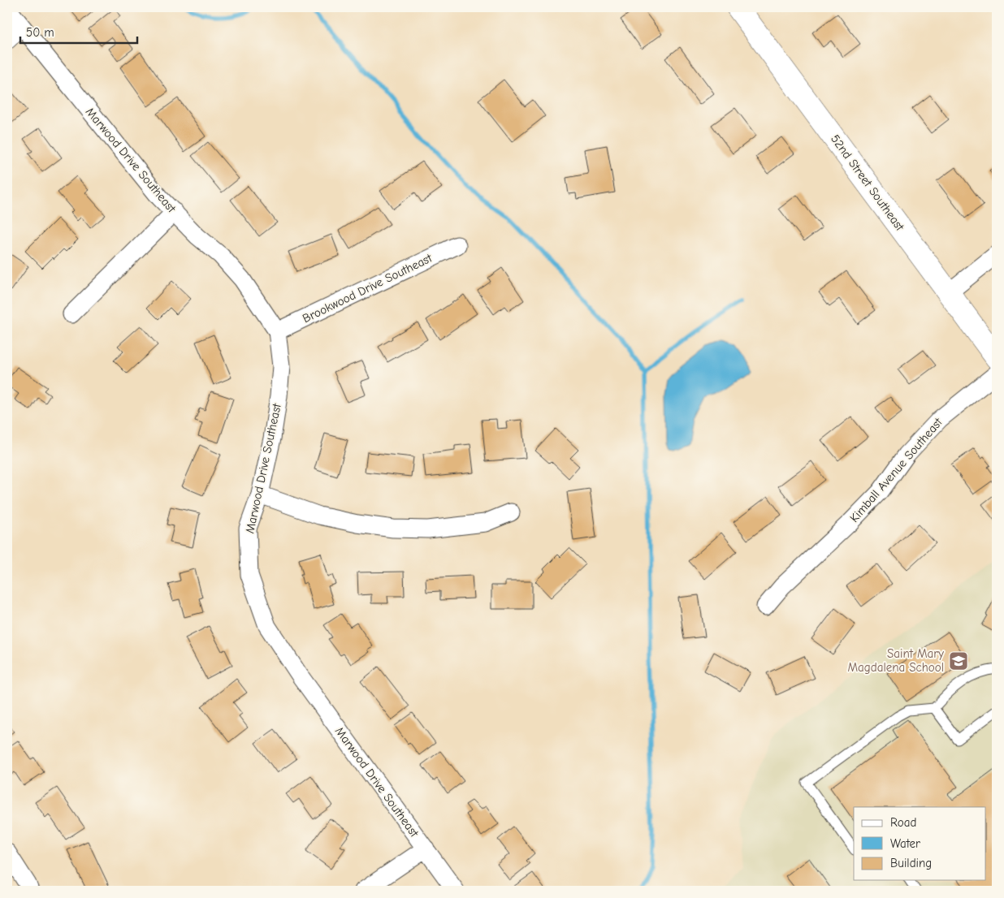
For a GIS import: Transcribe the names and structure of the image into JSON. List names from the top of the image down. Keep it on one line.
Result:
{"streets":{"main road":["52nd Street Southeast"],"street":["Marwood Drive Southeast","Brookwood Drive Southeast","Kimball Avenue Southeast"]},"crossings":[["Marwood Drive Southeast","Brookwood Drive Southeast"]],"places":{"school or university":["Saint Mary Magdalena School"]},"legend":["Road","Water","Building"],"scale_bar":"50 m"}
